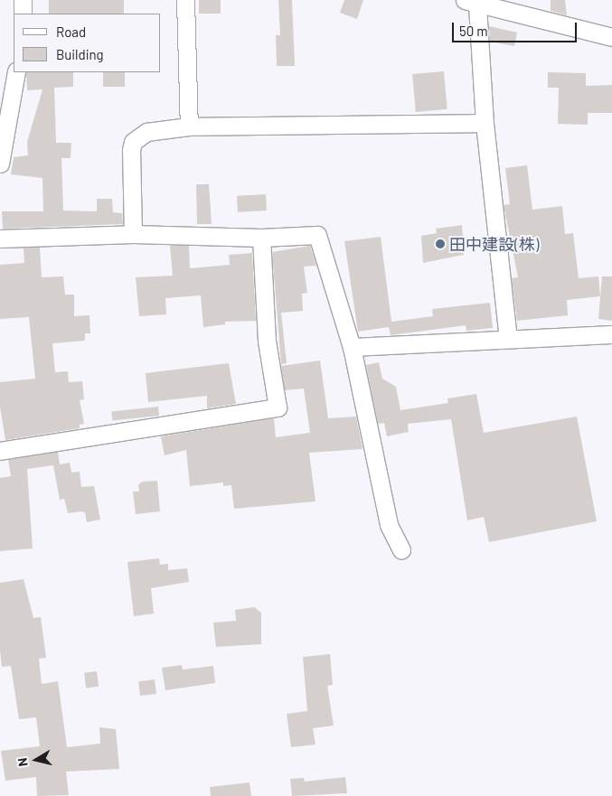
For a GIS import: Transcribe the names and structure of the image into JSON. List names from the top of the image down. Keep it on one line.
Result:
{"places":["田中建設(株)"],"legend":["Road","Building"],"scale_bar":"50 m","north":"left"}
